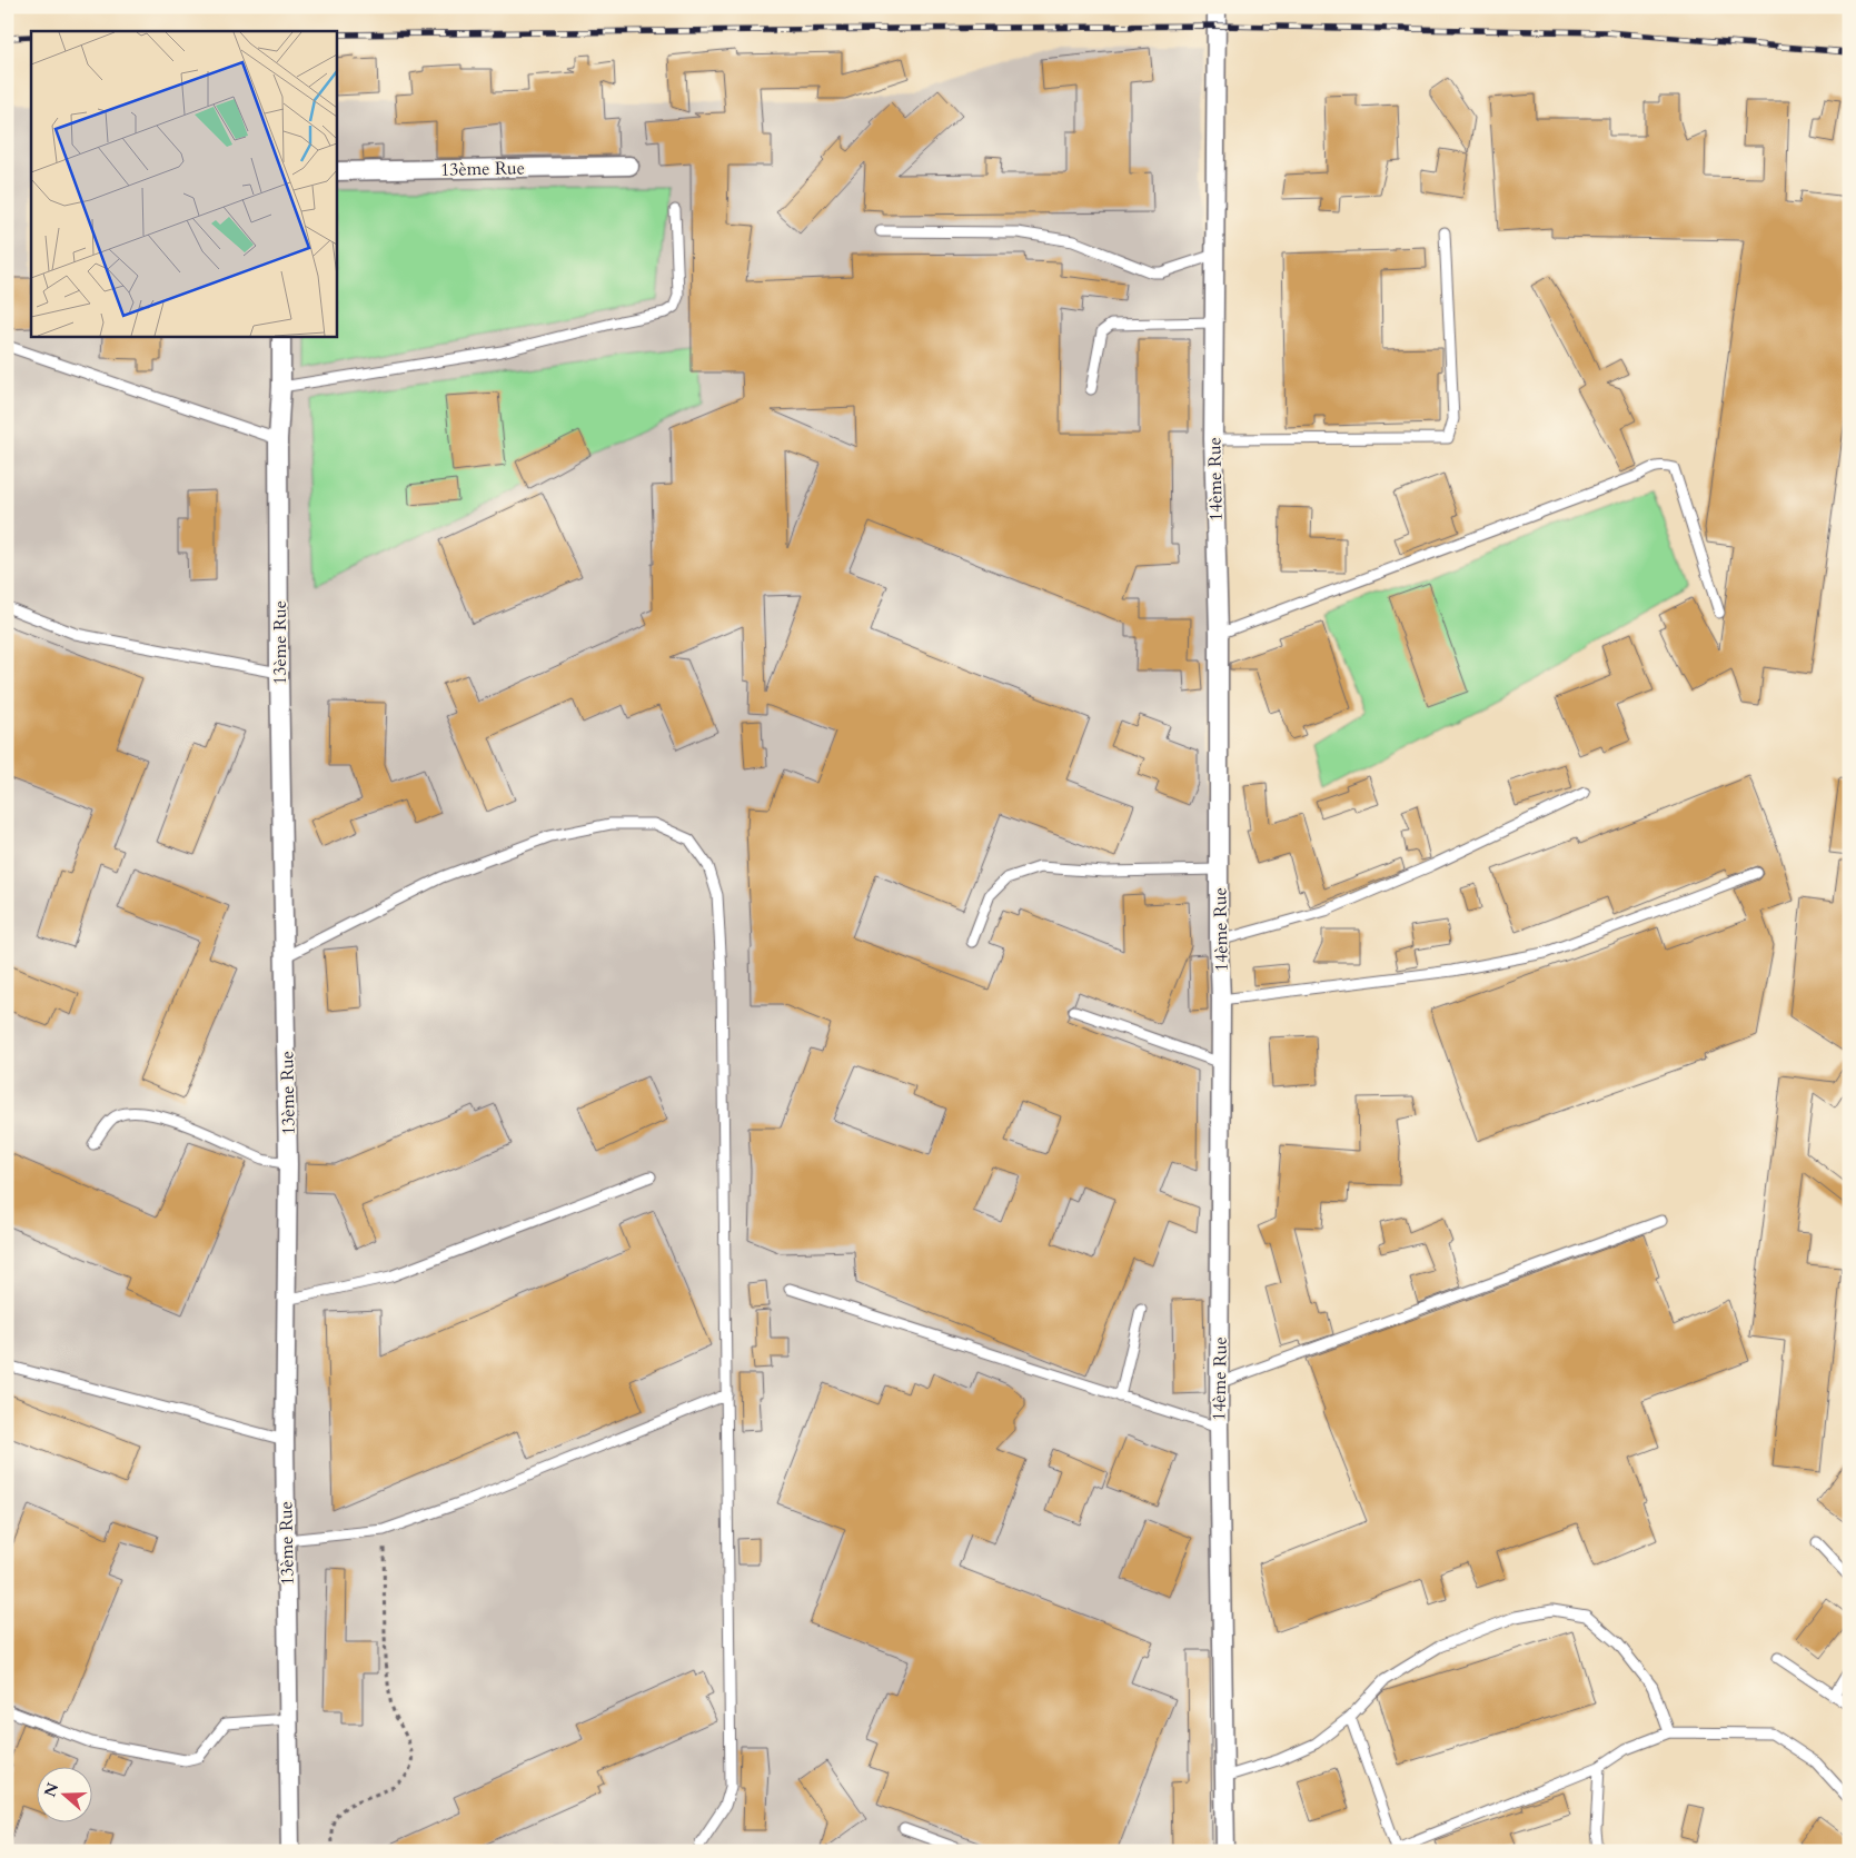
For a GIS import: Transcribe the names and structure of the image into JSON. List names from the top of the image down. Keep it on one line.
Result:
{"streets":{"street":["13ème Rue","14ème Rue"]},"north":"left"}
